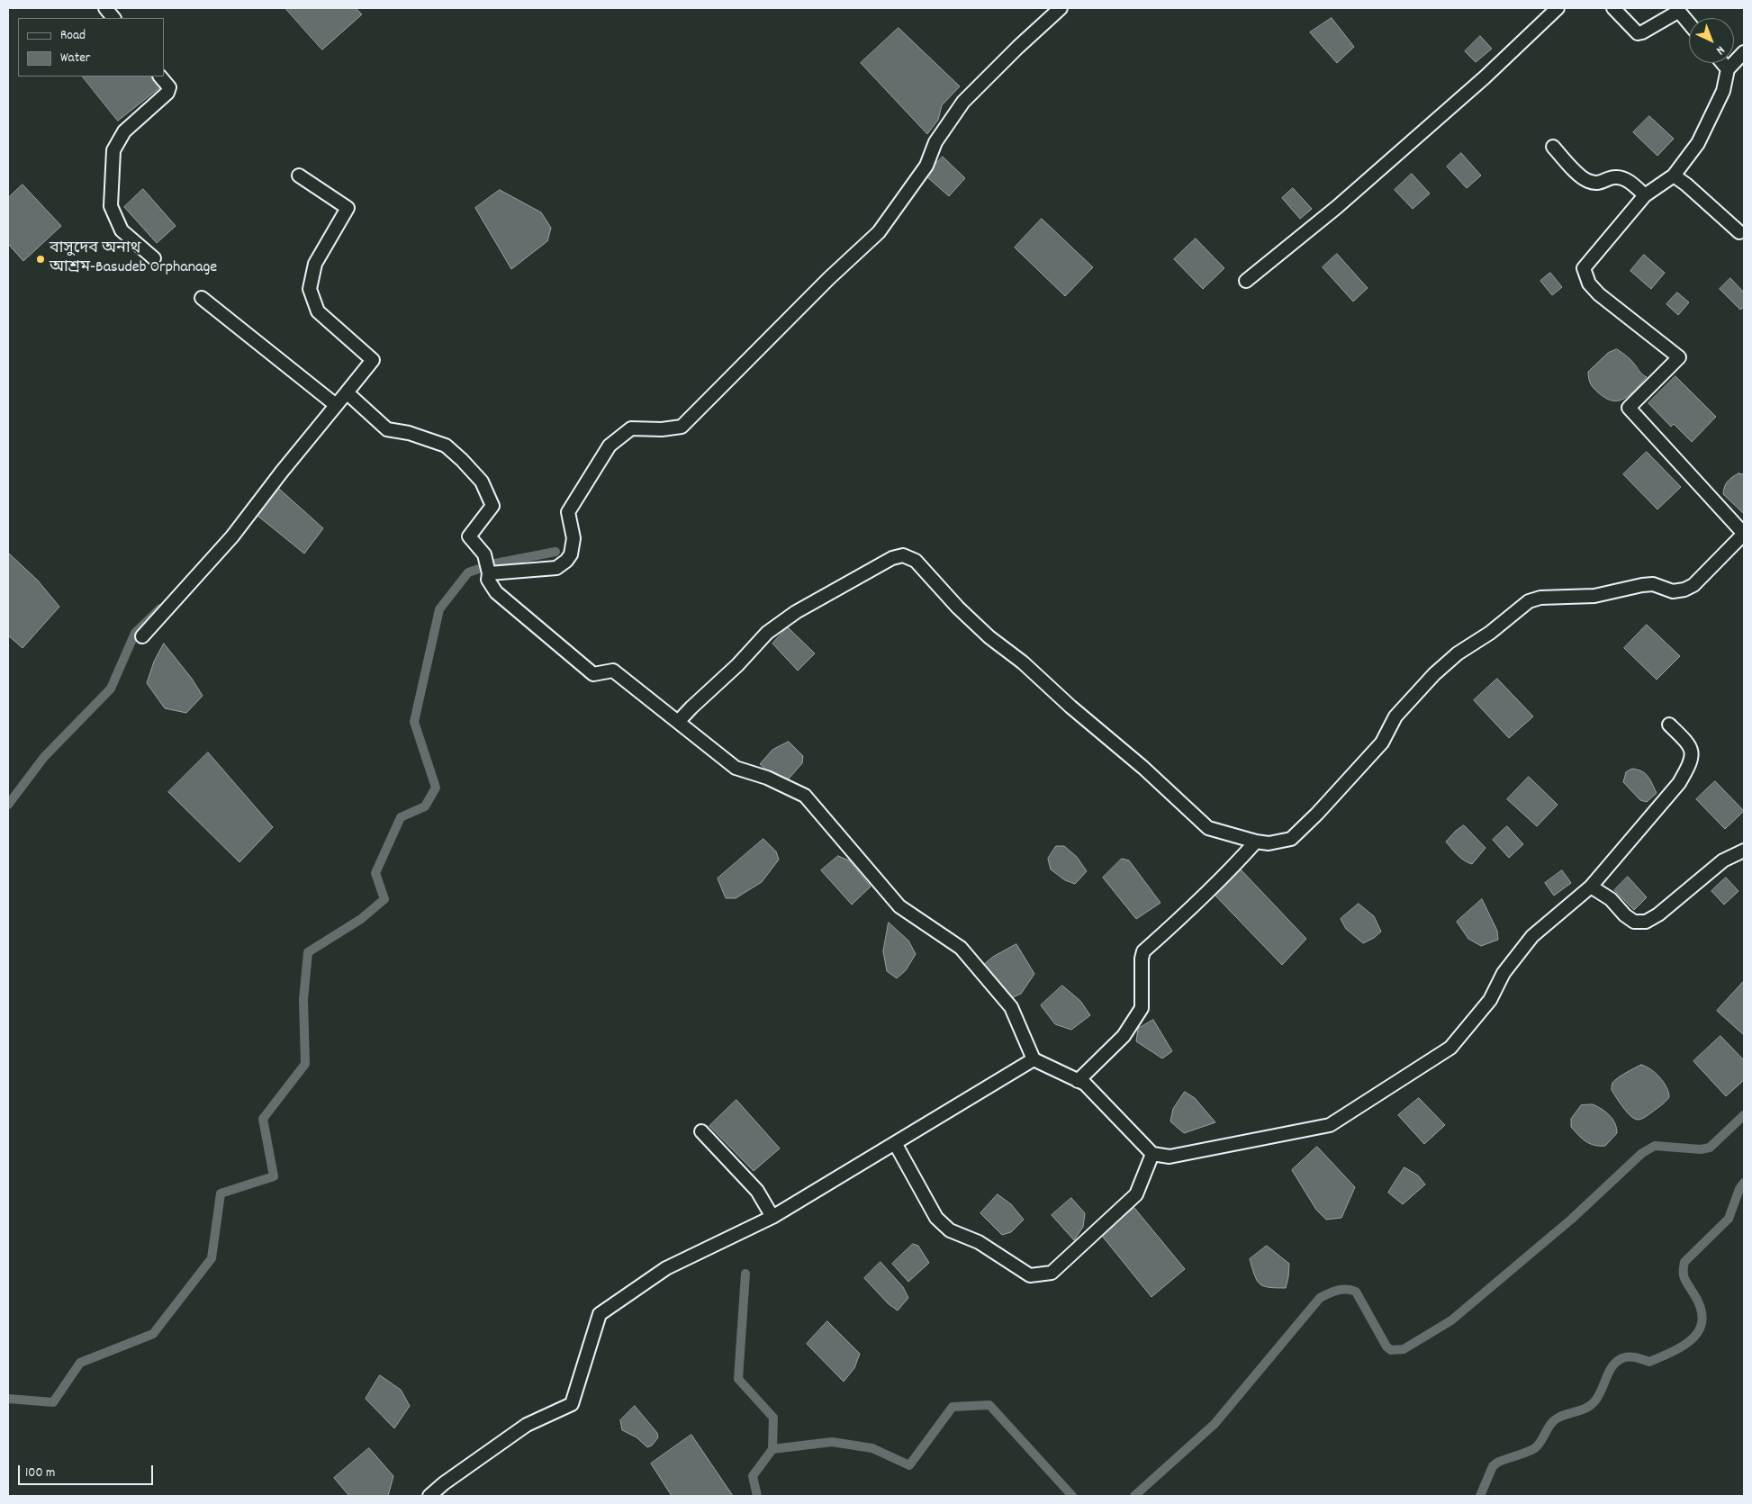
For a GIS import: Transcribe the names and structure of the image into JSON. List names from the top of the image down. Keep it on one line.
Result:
{"places":["বাসুদেব অনাথ আশ্রম-Basudeb Orphanage"],"legend":["Road","Water"],"scale_bar":"100 m","north":"bottom right"}
